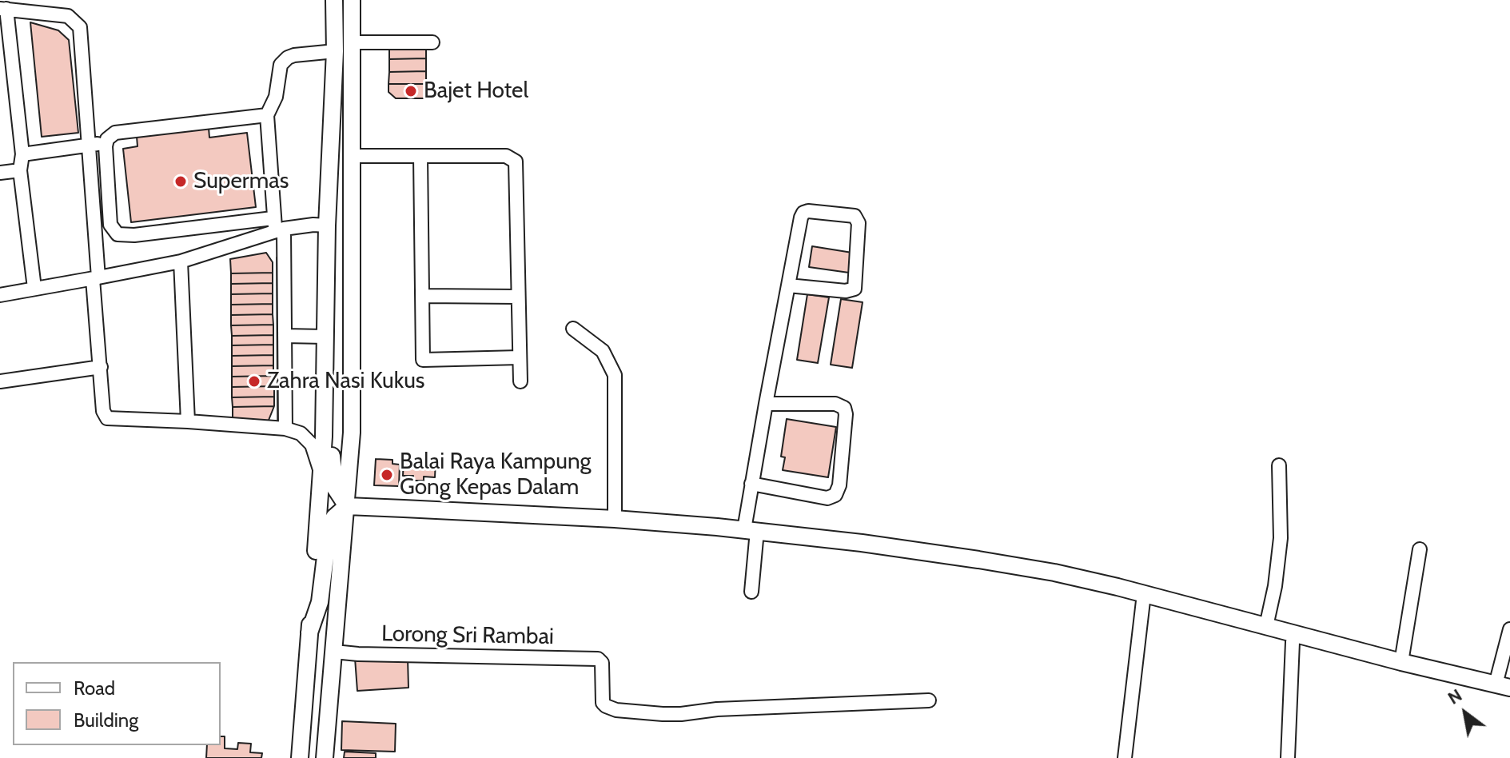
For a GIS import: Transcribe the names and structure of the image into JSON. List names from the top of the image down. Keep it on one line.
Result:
{"streets":{"street":["Lorong Sri Rambai"]},"places":["Bajet Hotel","Supermas","Zahra Nasi Kukus","Balai Raya Kampung Gong Kepas Dalam"],"legend":["Road","Building"],"north":"top left"}
